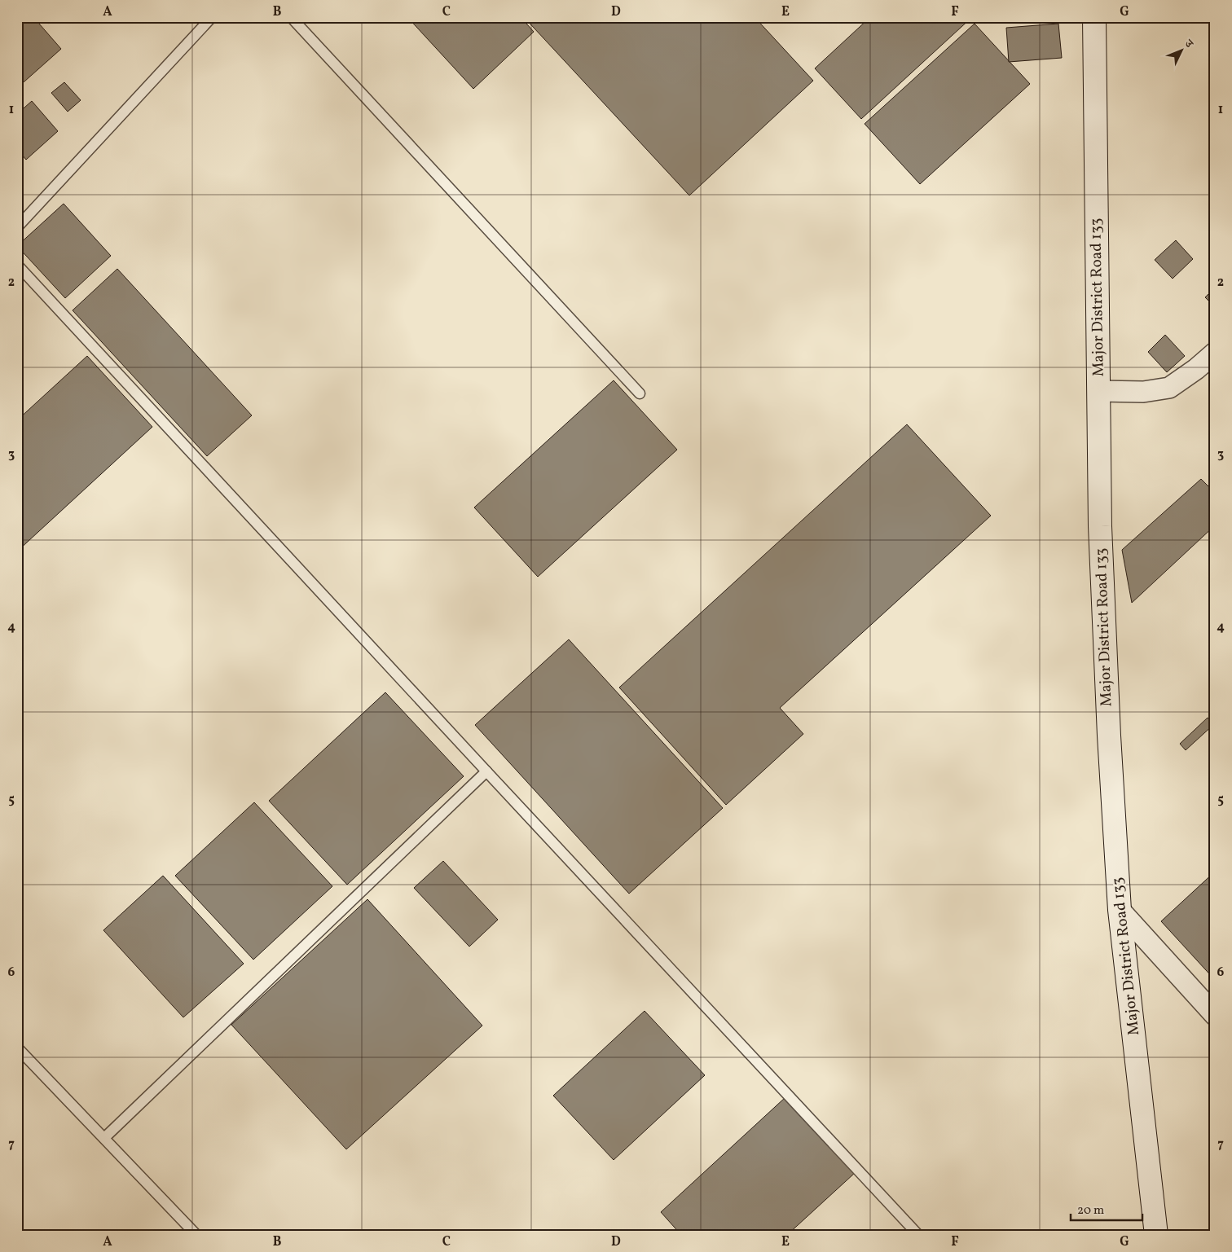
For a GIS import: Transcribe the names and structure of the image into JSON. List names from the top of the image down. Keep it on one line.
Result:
{"streets":{"main road":["Major District Road 133"]},"scale_bar":"20 m","north":"top right","grid":{"columns":["A","B","C","D","E","F","G"],"rows":["1","2","3","4","5","6","7"]}}
